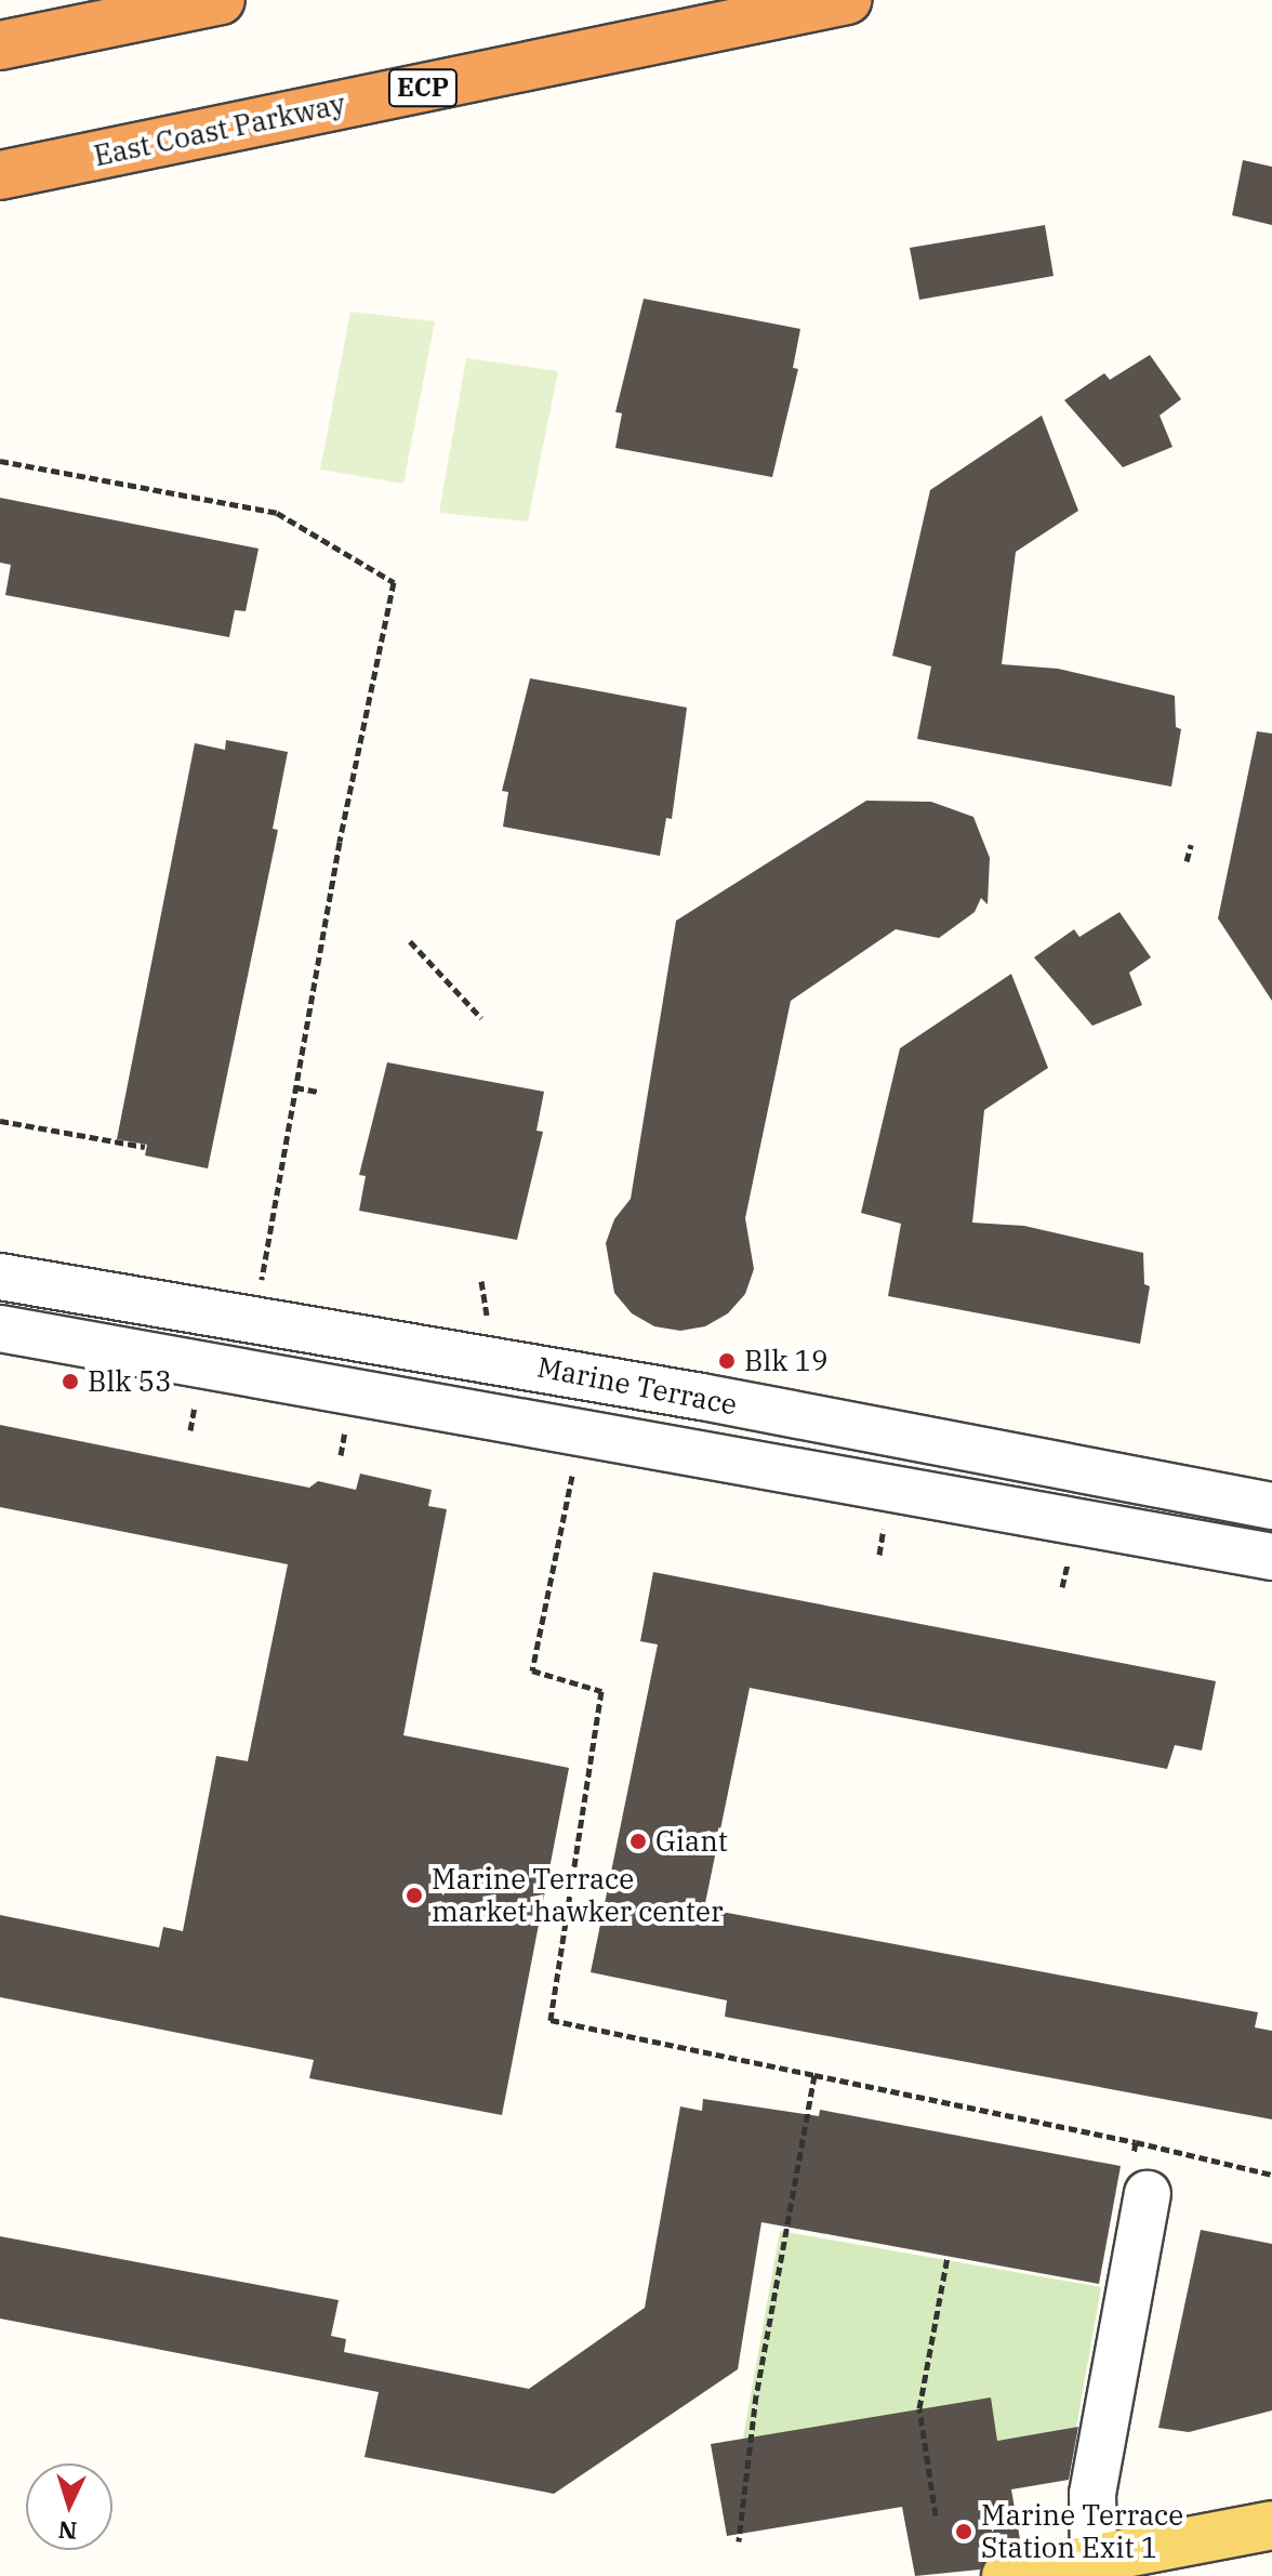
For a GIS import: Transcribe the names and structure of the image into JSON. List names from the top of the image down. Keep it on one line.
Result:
{"streets":{"highway":["ECP","East Coast Parkway"],"street":["Marine Terrace"]},"places":["Blk 19","Blk 53","Giant","Marine Terrace market hawker center","Marine Terrace Station Exit 1"],"north":"bottom"}
